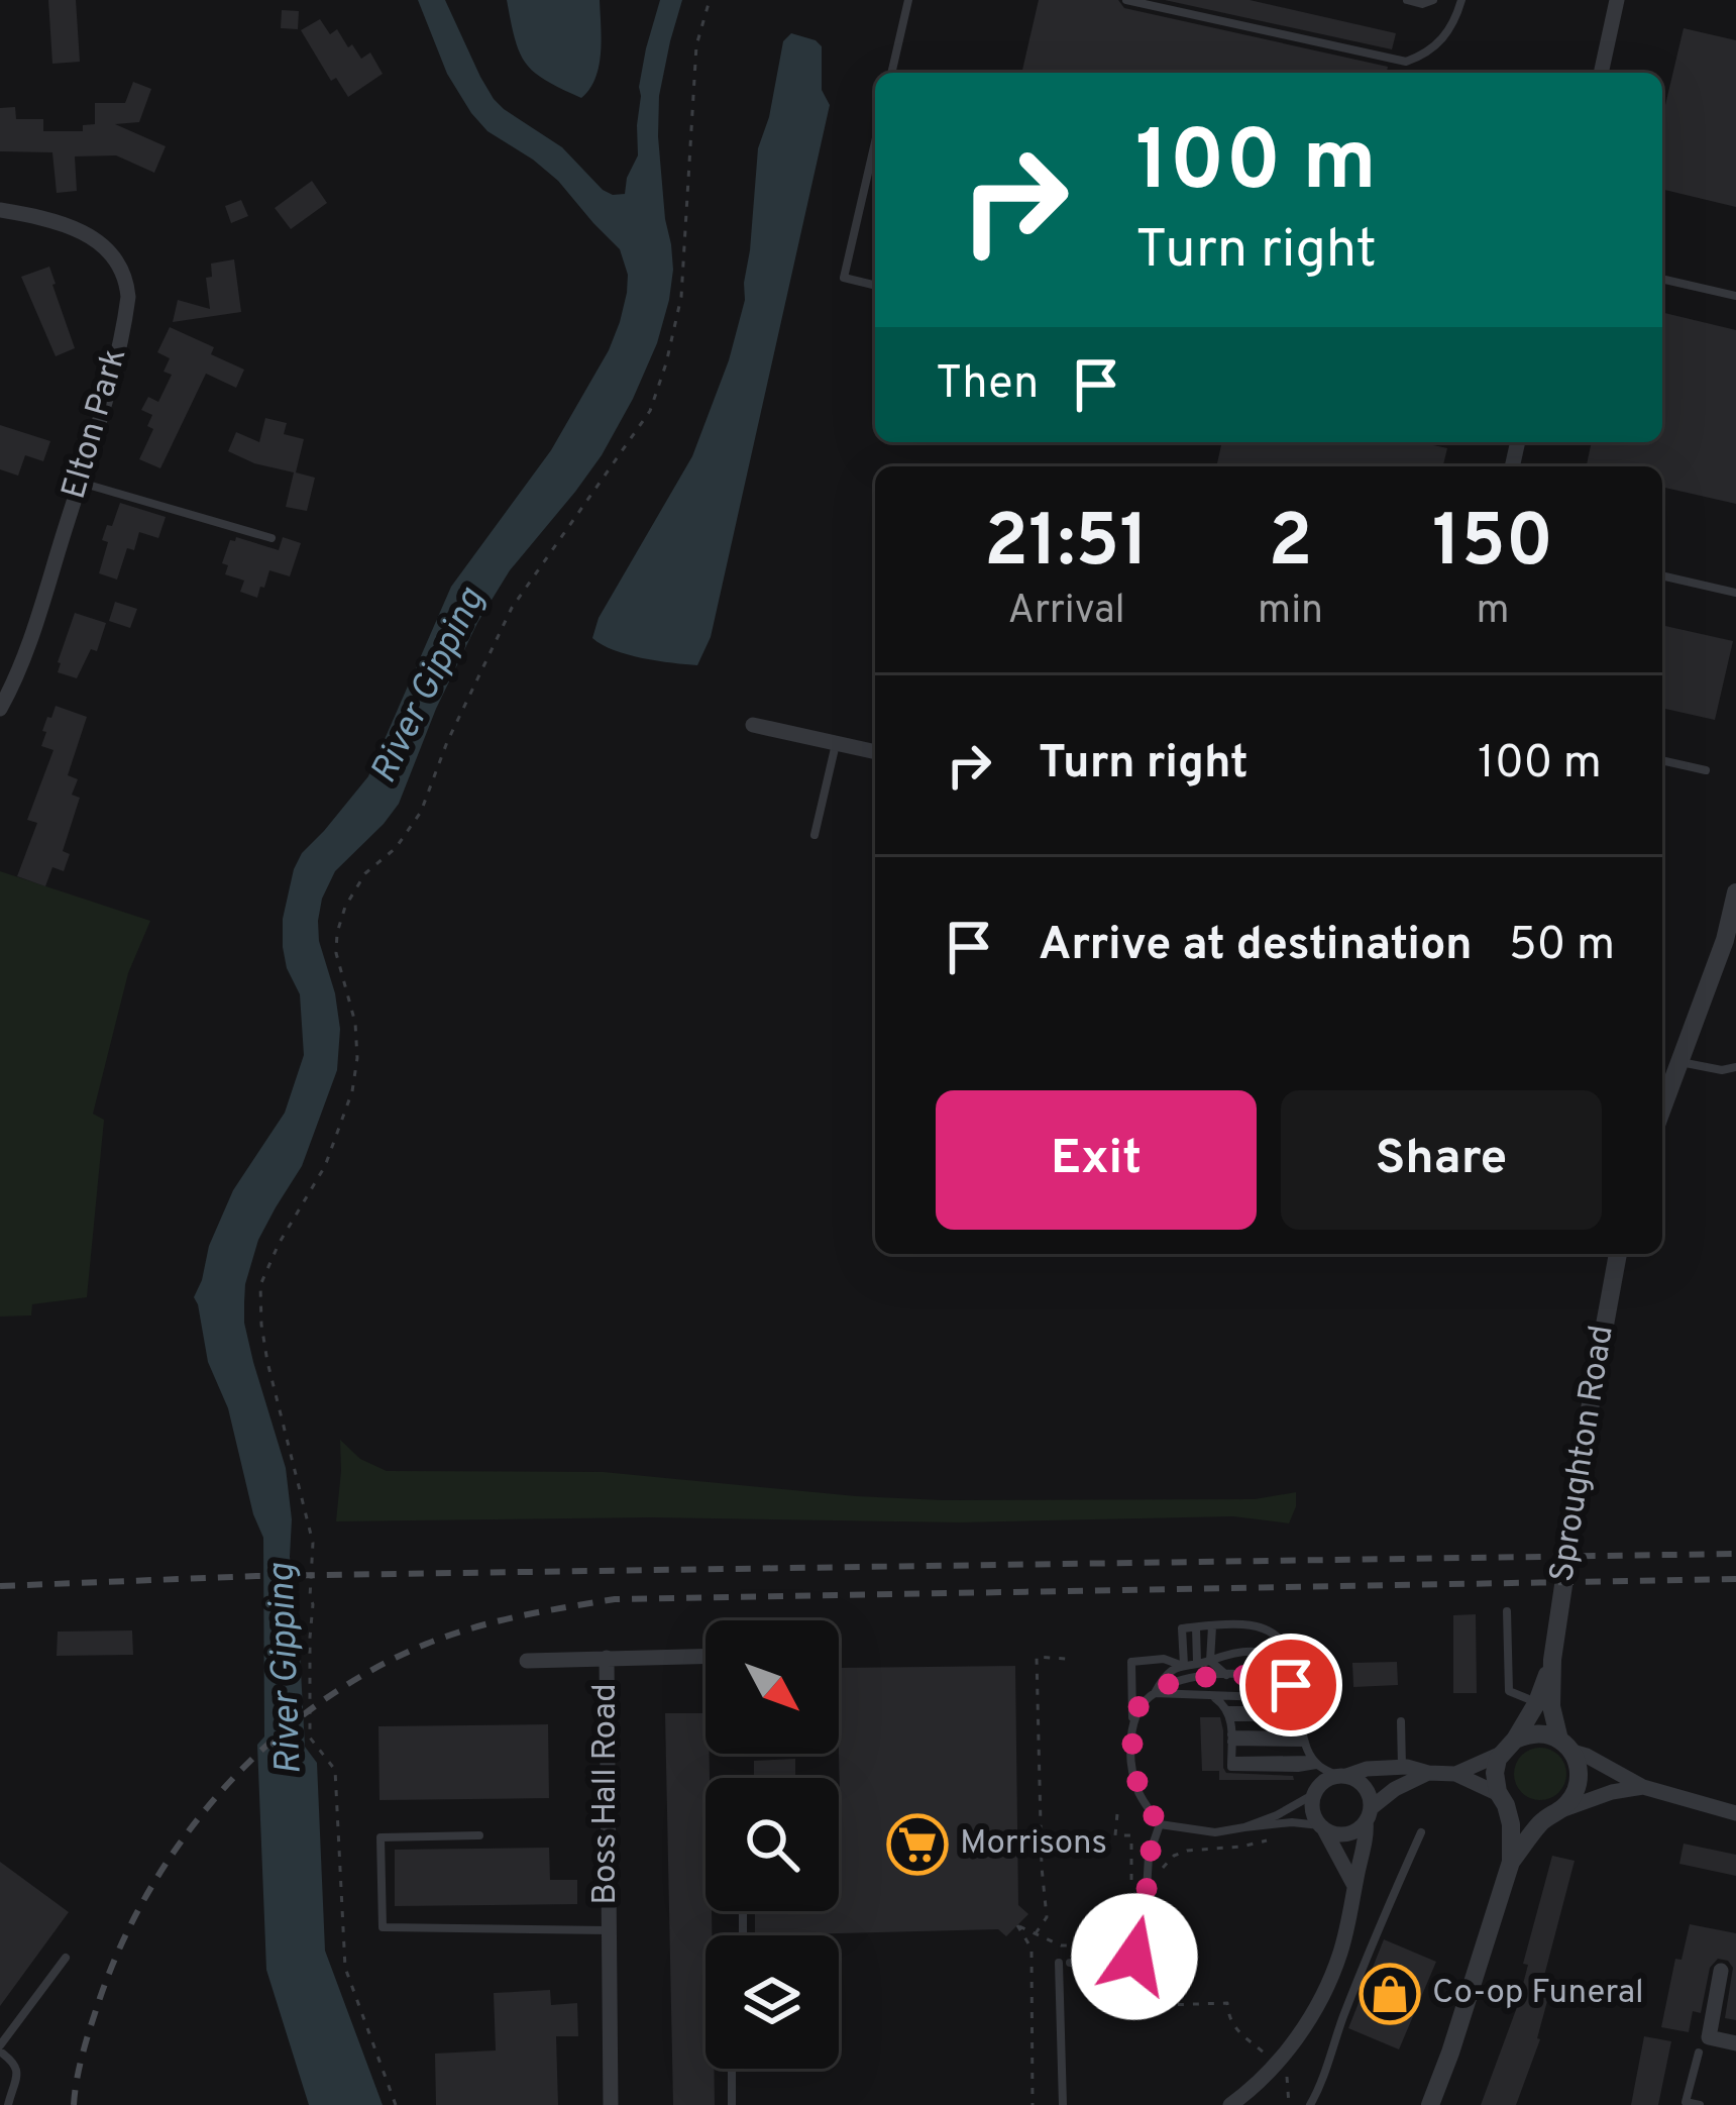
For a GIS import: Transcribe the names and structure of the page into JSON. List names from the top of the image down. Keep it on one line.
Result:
{"streets":{"street":["Elton Park","Sproughton Road","Boss Hall Road"]},"water":["River Gipping"],"places":{"supermarket":["Morrisons"],"shop":["Co-op Funeral"]},"north":"bottom right","page":{"turn":["100 m","Turn right"],"then":"Then","eta":["21:51","Arrival","2","min","150","m"],"list":[{"name":"Turn right","value":"100 m"},{"name":"Arrive at destination","value":"50 m"}],"buttons":["Exit","Share"]}}
